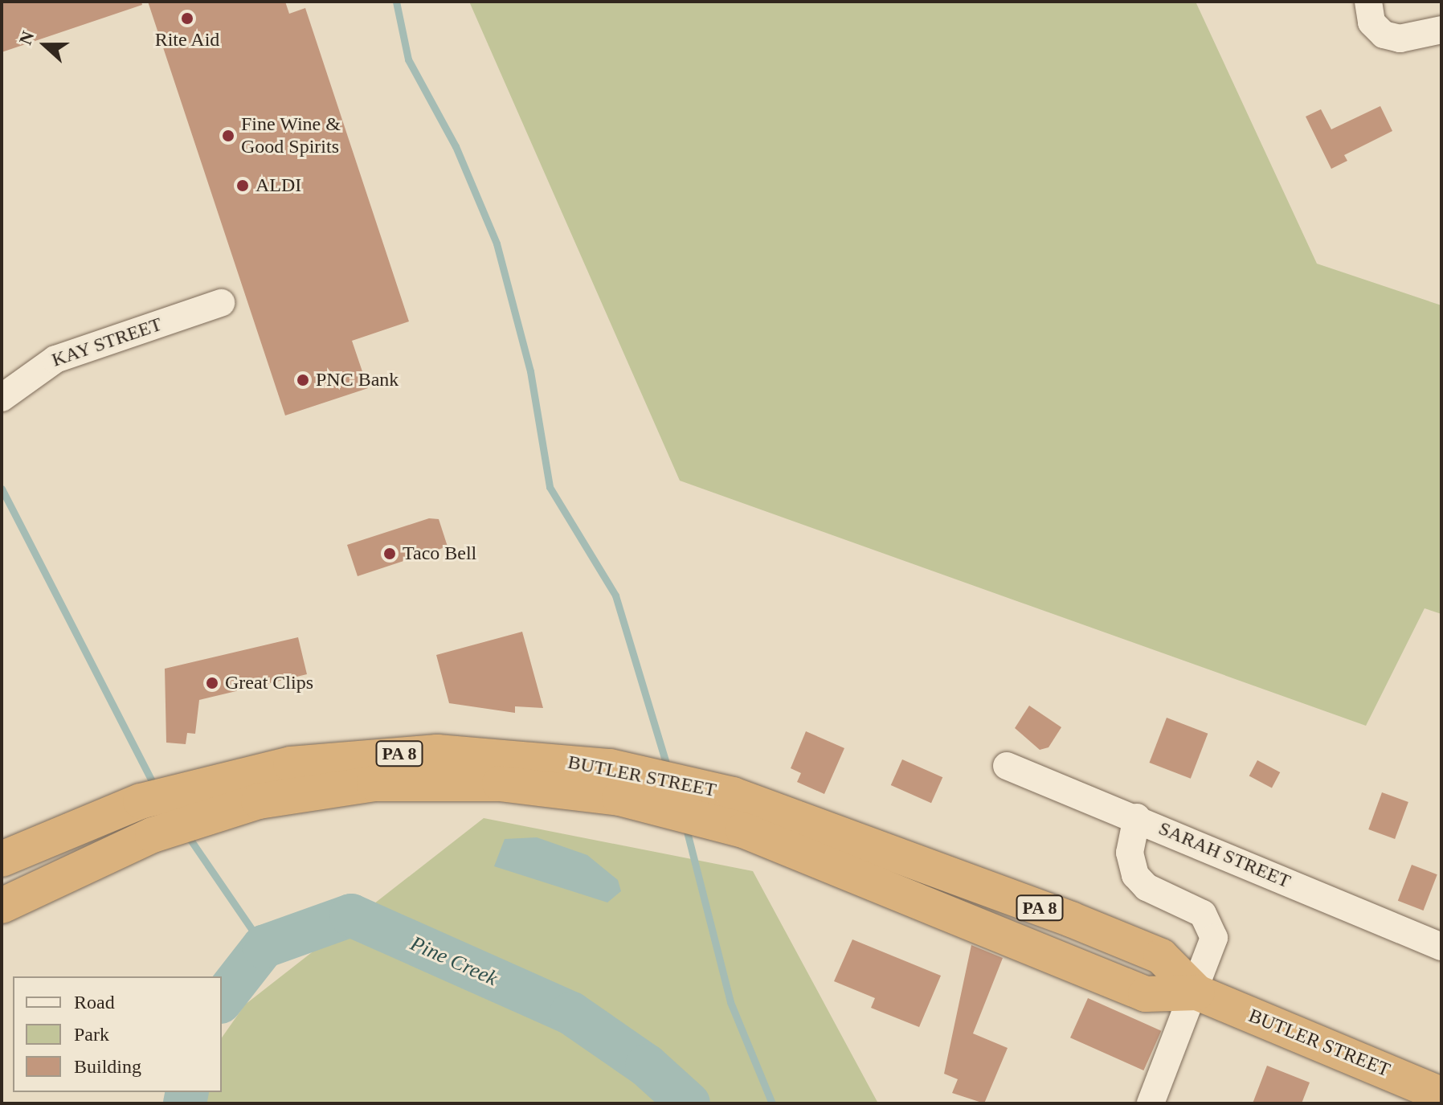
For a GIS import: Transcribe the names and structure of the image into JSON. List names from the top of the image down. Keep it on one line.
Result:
{"streets":{"highway":["PA 8","BUTLER STREET"],"street":["KAY STREET","SARAH STREET"]},"water":["Pine Creek"],"places":["Rite Aid","Fine Wine & Good Spirits","ALDI","PNC Bank","Taco Bell","Great Clips"],"legend":["Road","Park","Building"],"north":"left"}
